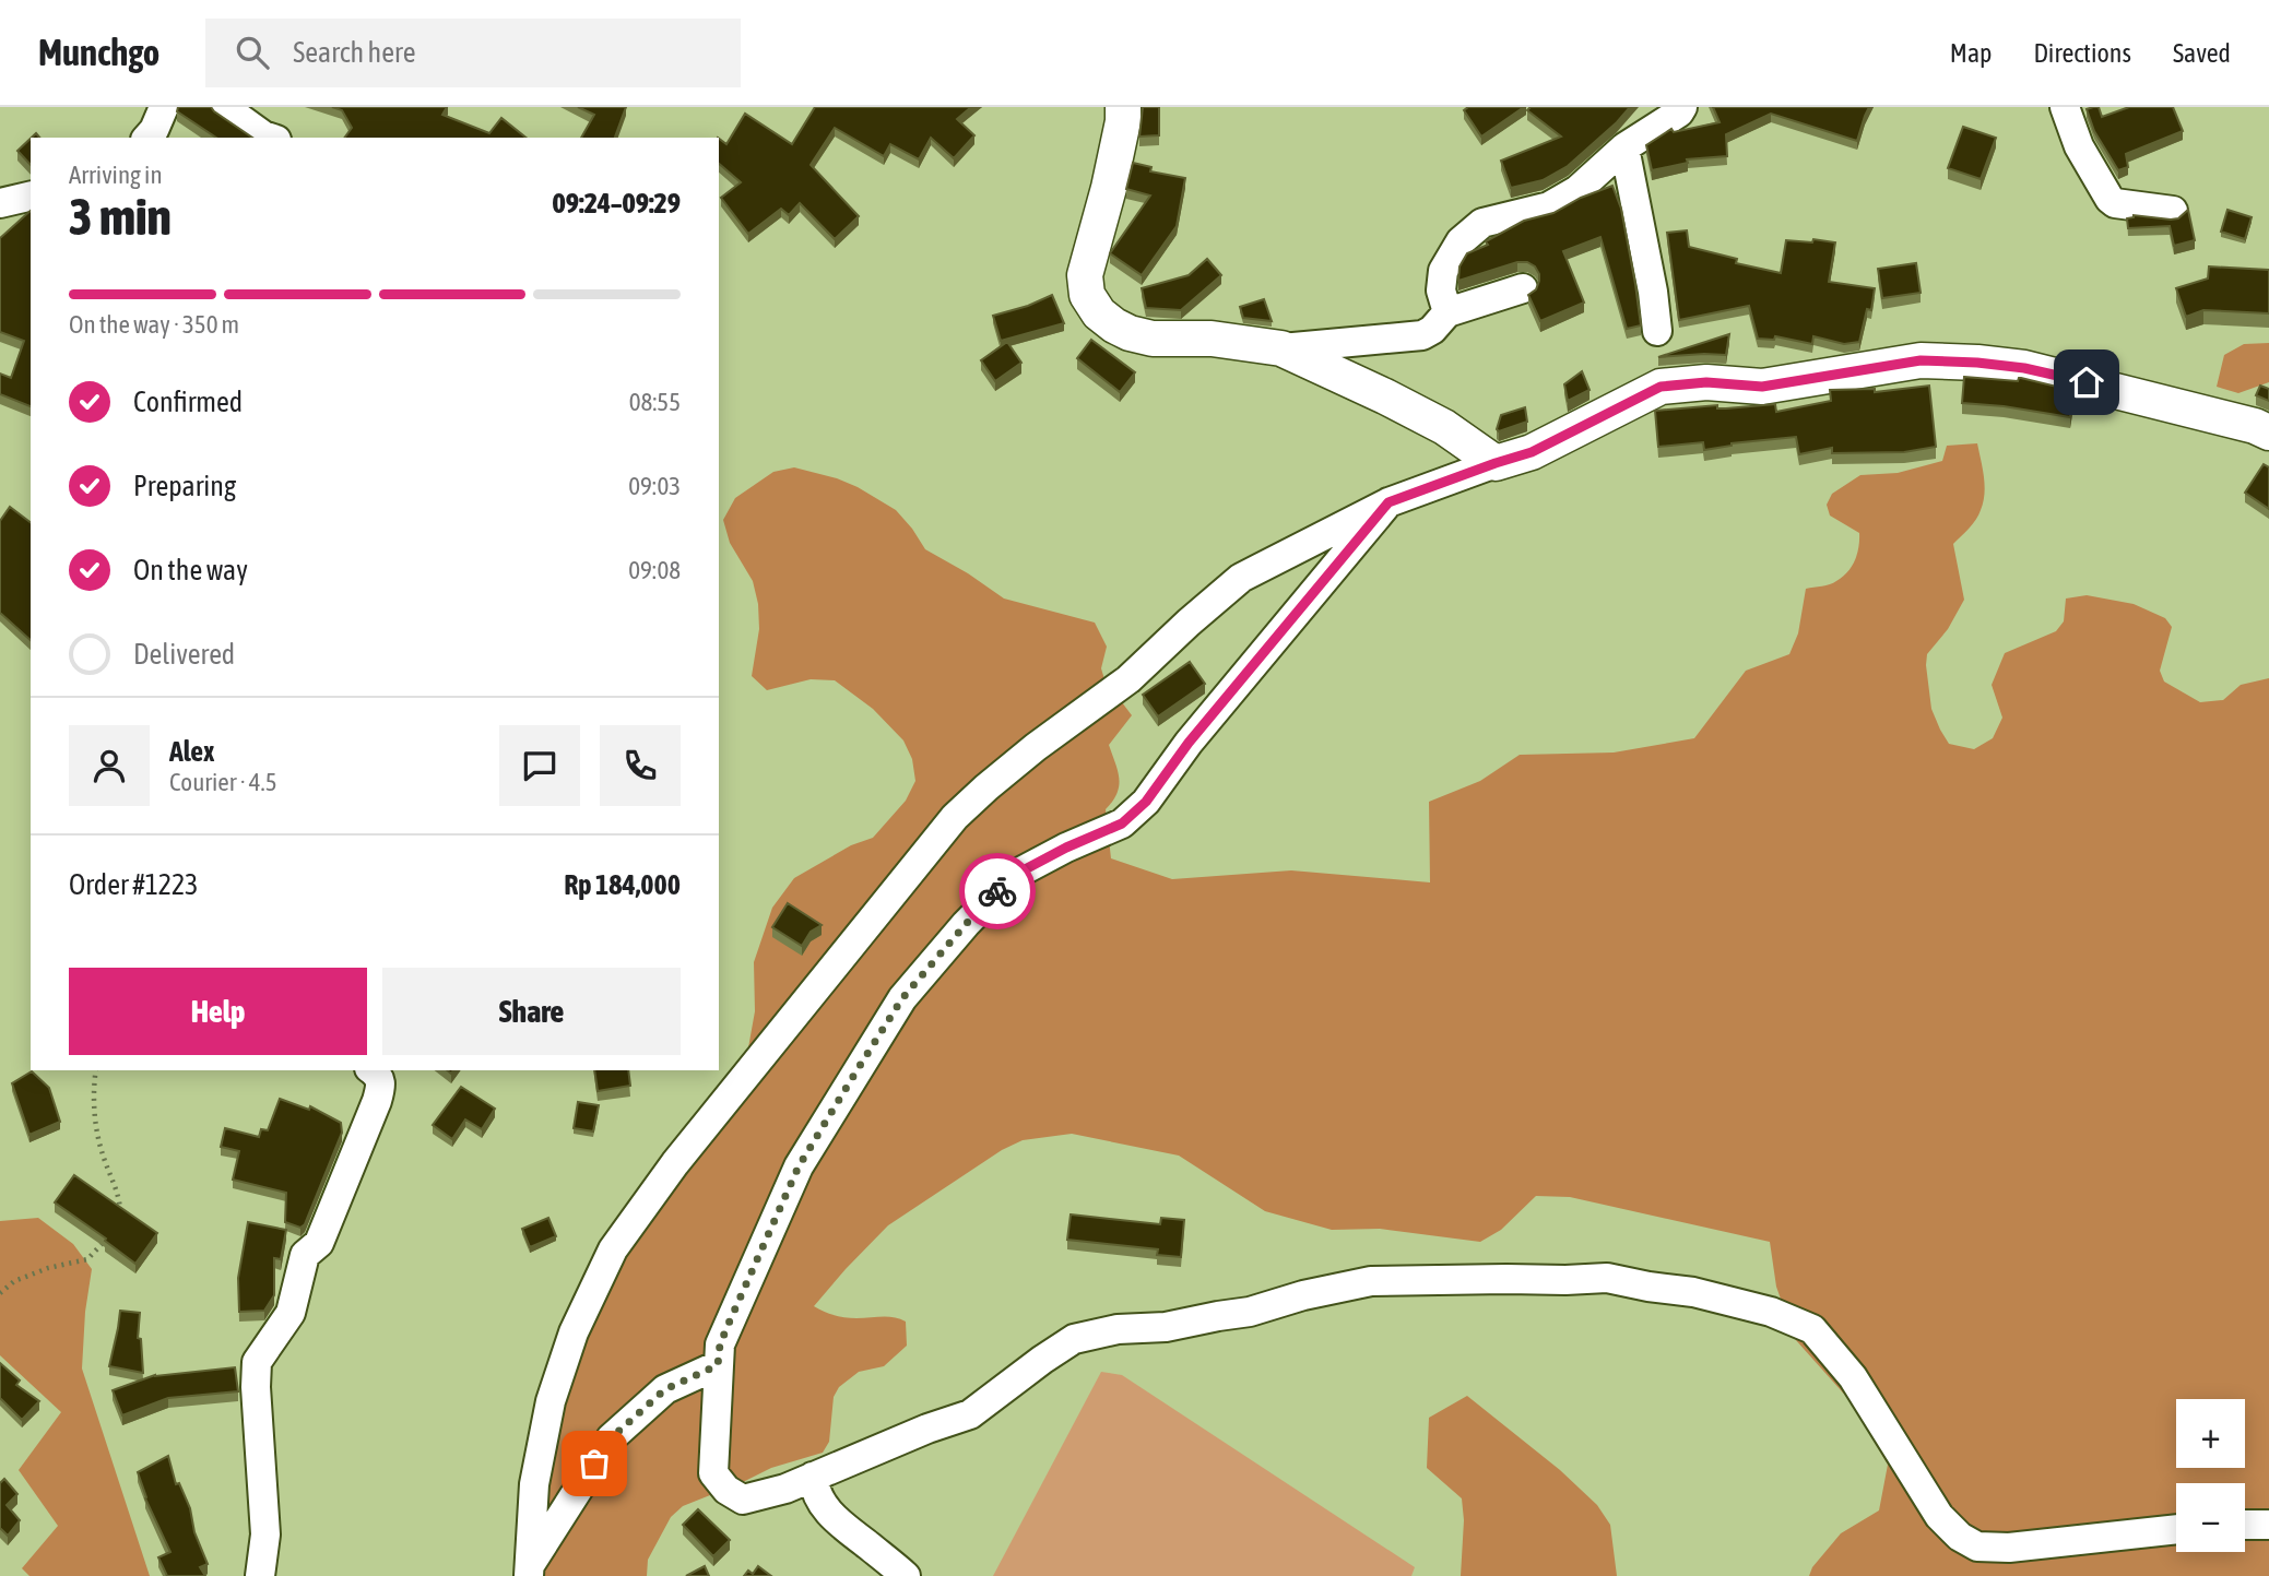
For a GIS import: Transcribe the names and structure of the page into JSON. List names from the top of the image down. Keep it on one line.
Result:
{"page":{"header":"Munchgo","search":"Search here","nav":["Map","Directions","Saved"],"heading":["3 min","Arriving in","09:24–09:29"],"panel":["Alex","Courier · 4.5","Order #1223","Rp 184,000"],"bar":"On the way · 350 m","list":[["Confirmed","08:55"],["Preparing","09:03"],["On the way","09:08"],"Delivered"],"buttons":["Help","Share"],"map_buttons":["+","−"]}}
